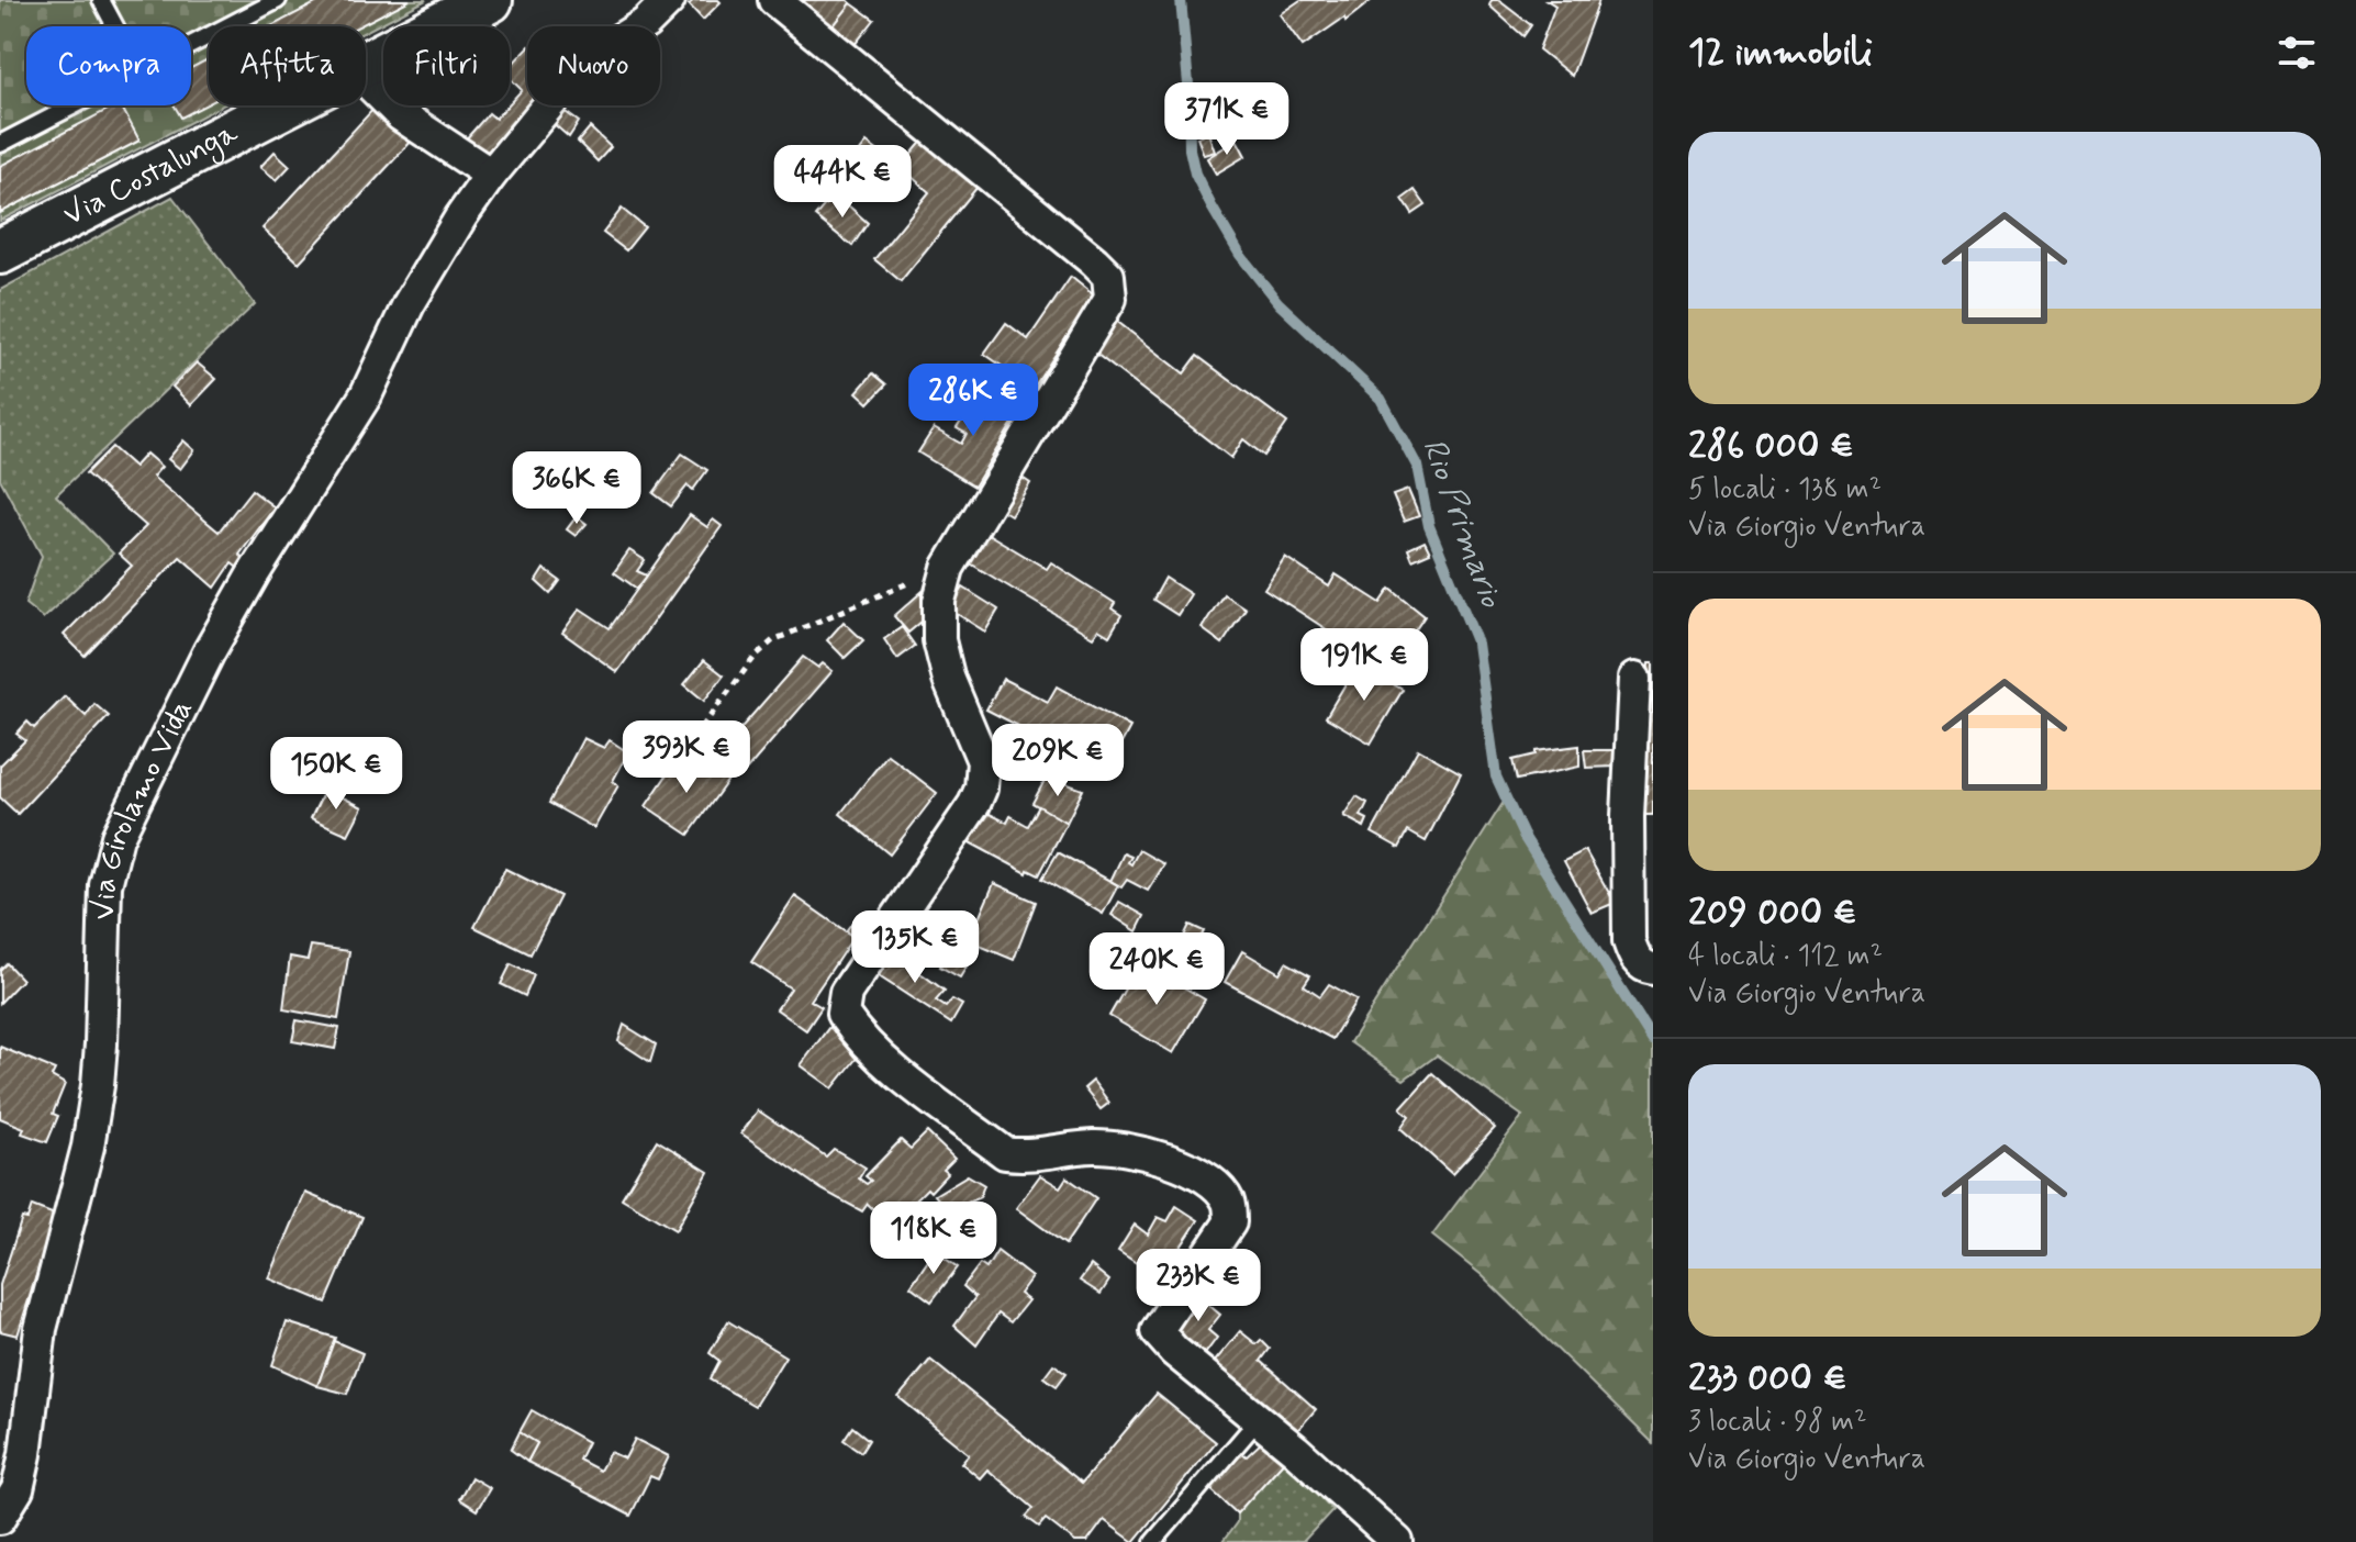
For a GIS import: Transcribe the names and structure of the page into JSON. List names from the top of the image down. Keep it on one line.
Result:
{"streets":{"street":["Via Costalunga","Via Girolamo Vida"]},"water":["Rio Primario"],"page":{"heading":"12 immobili","chip":["Compra","Affitta","Filtri","Nuovo"],"price":["371K €","444K €","286K €","366K €","191K €","393K €","209K €","150K €","135K €","240K €","118K €","233K €"],"list":[{"name":"286 000 €","note":"5 locali · 138 m² · Via Giorgio Ventura"},{"name":"209 000 €","note":"4 locali · 112 m² · Via Giorgio Ventura"},{"name":"233 000 €","note":"3 locali · 98 m² · Via Giorgio Ventura"}]}}
